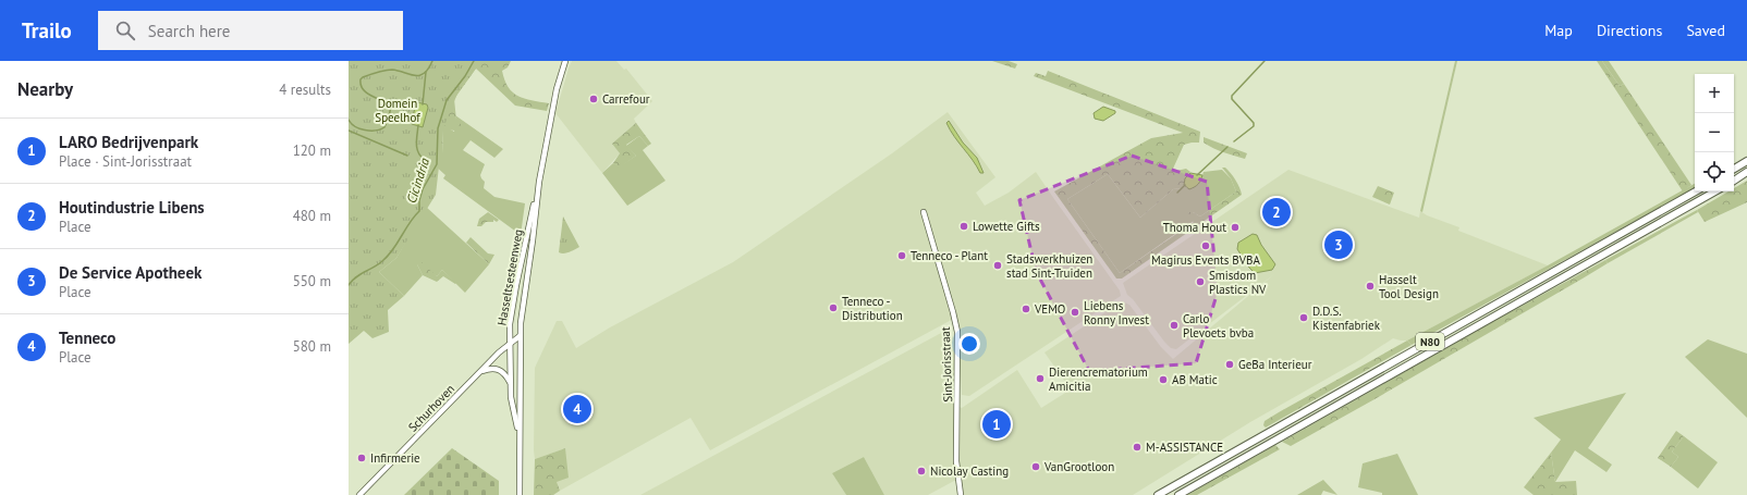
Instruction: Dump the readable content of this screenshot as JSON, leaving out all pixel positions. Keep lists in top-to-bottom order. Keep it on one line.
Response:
{"streets":{"highway":["N80"],"main road":["Hasseltsesteenweg","Sint-Jorisstraat","Schurhoven"]},"crossings":[["Hasseltsesteenweg","Schurhoven"]],"water":["Cicindria"],"parks":["Domein Speelhof"],"places":["Carrefour","Lowette Gifts","Thoma Hout","Magirus Events BVBA","Tenneco - Plant","Stadswerkhuizen stad Sint-Truiden","Smisdom Plastics NV","Hasselt Tool Design","Tenneco - Distribution","VEMO","Liebens Ronny Invest","D.D.S. Kistenfabriek","Carlo Plevoets bvba","GeBa Interieur","Dierencrematorium Amicitia","AB Matic","M-ASSISTANCE","Infirmerie","VanGrootloon","Nicolay Casting"],"page":{"header":"Trailo","search":"Search here","nav":["Map","Directions","Saved"],"heading":["Nearby","4 results"],"map_buttons":["+","−"],"list":[{"mark":"1","name":"LARO Bedrijvenpark","note":"Place · Sint-Jorisstraat","value":"120 m"},{"mark":"2","name":"Houtindustrie Libens","note":"Place","value":"480 m"},{"mark":"3","name":"De Service Apotheek","note":"Place","value":"550 m"},{"mark":"4","name":"Tenneco","note":"Place","value":"580 m"}],"pins":["2","3","4","1"]}}
